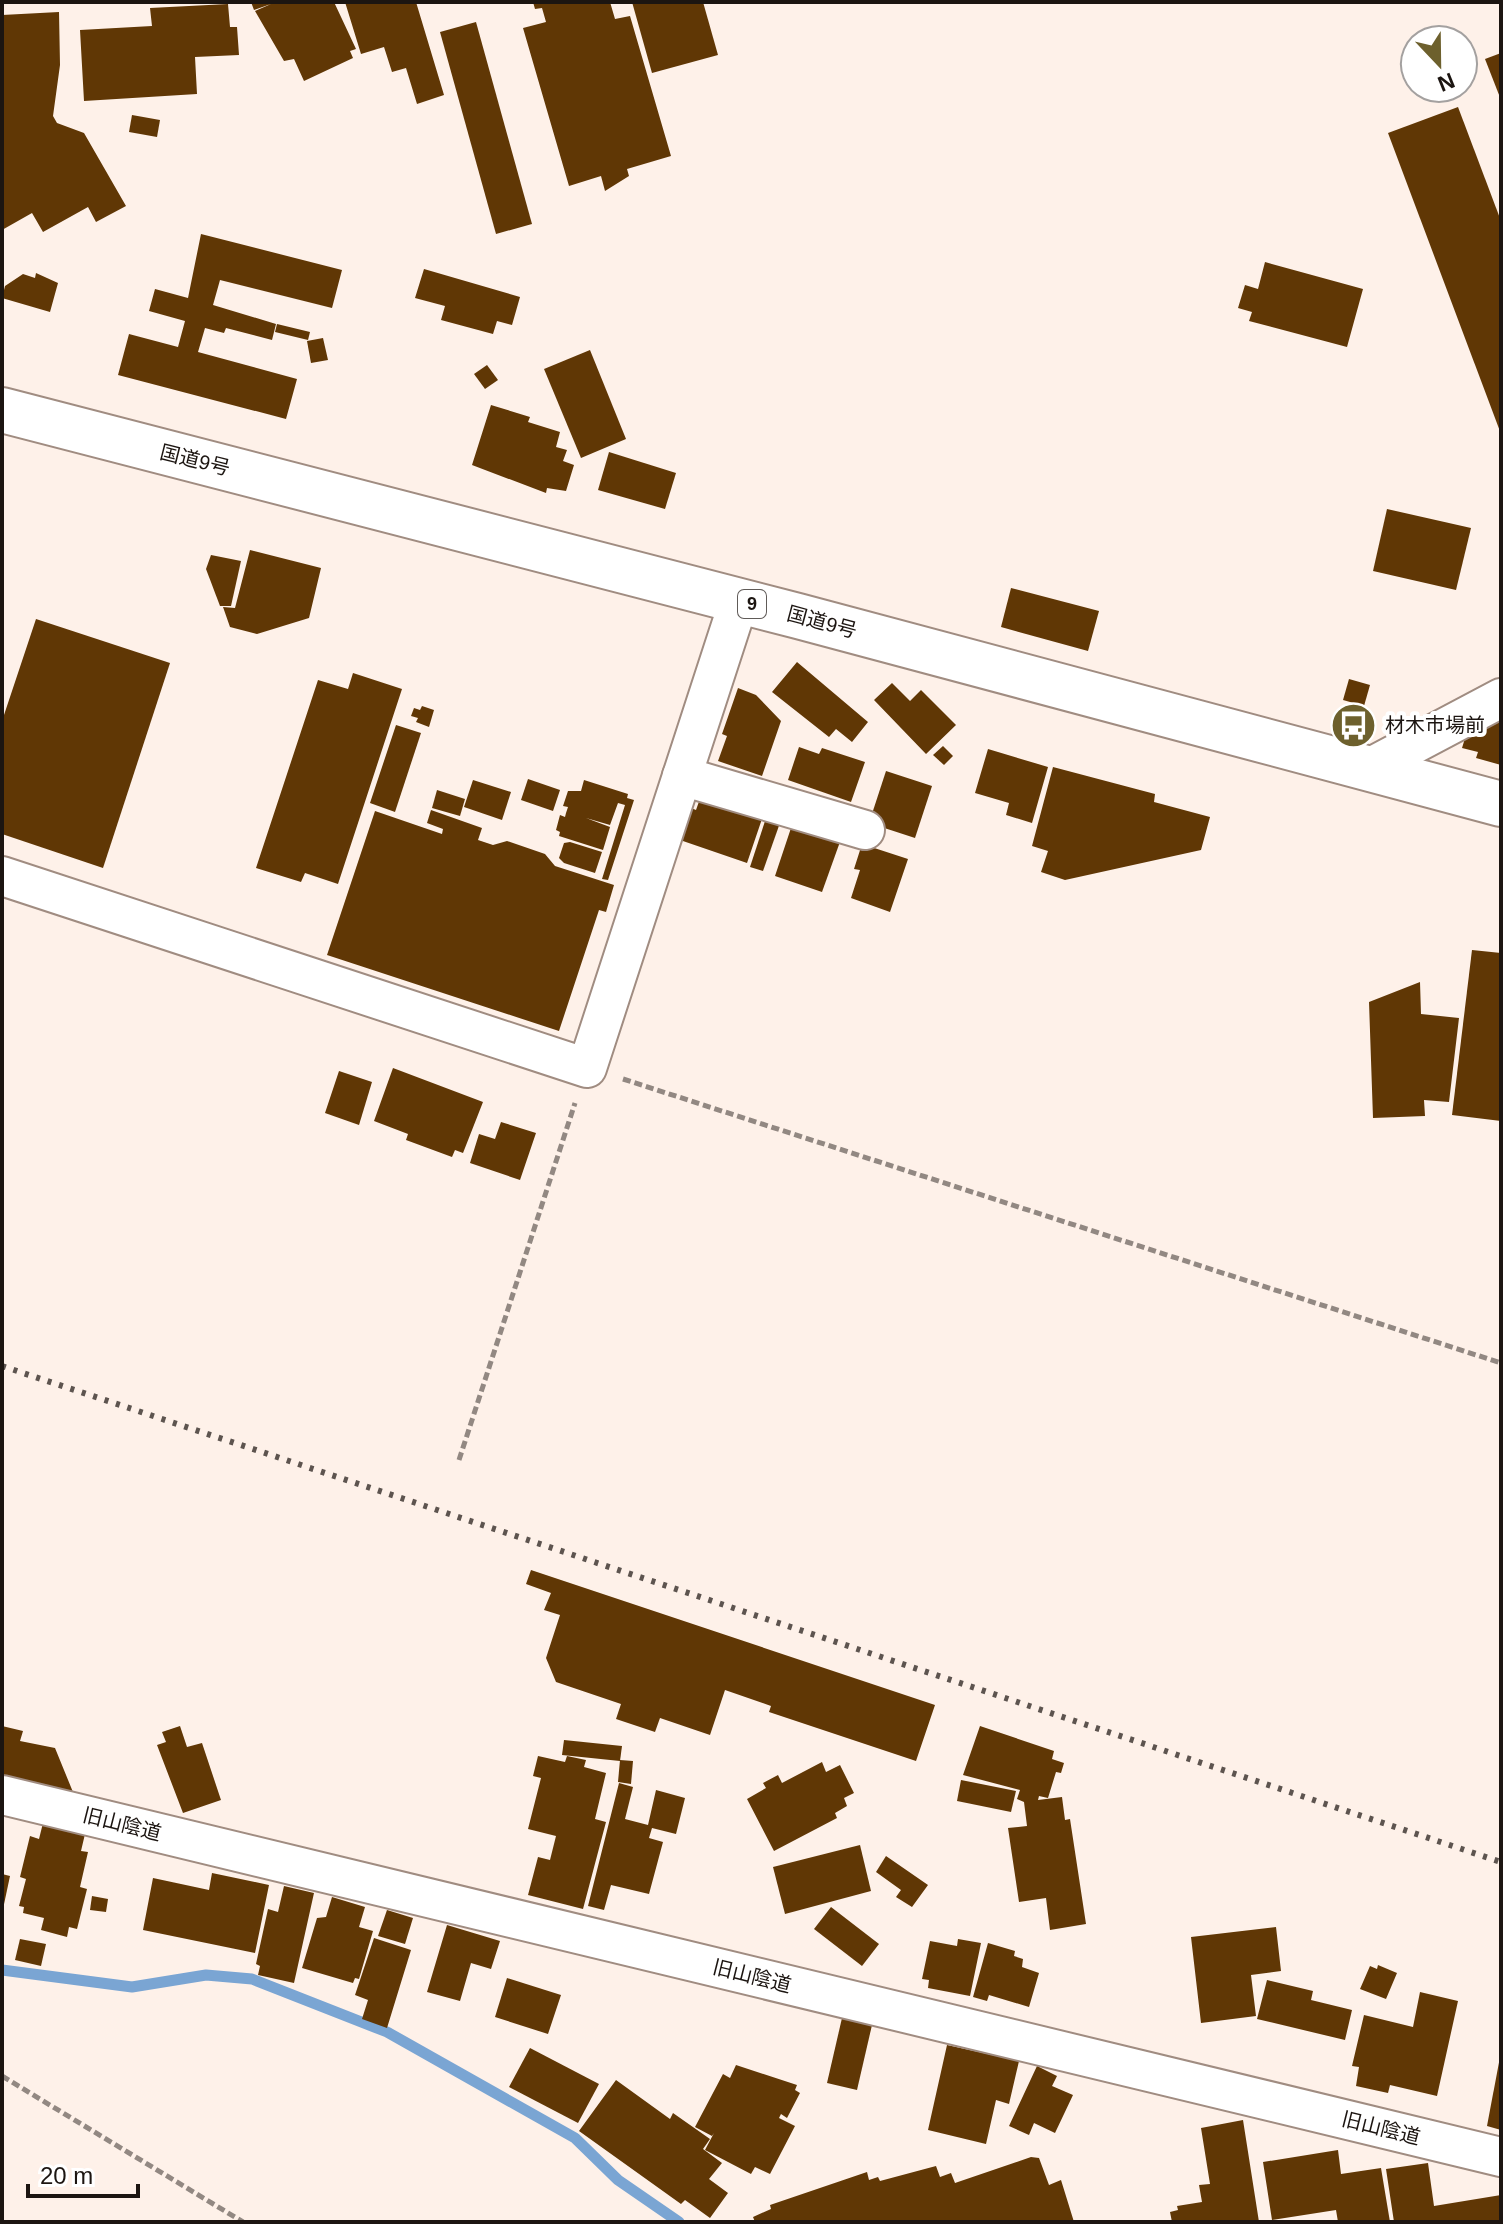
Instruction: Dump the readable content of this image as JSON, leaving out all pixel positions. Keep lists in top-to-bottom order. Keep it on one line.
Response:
{"streets":{"highway":["国道9号","9"],"street":["旧山陰道"]},"places":{"bus stop":["材木市場前"]},"scale_bar":"20 m","north":"bottom"}
